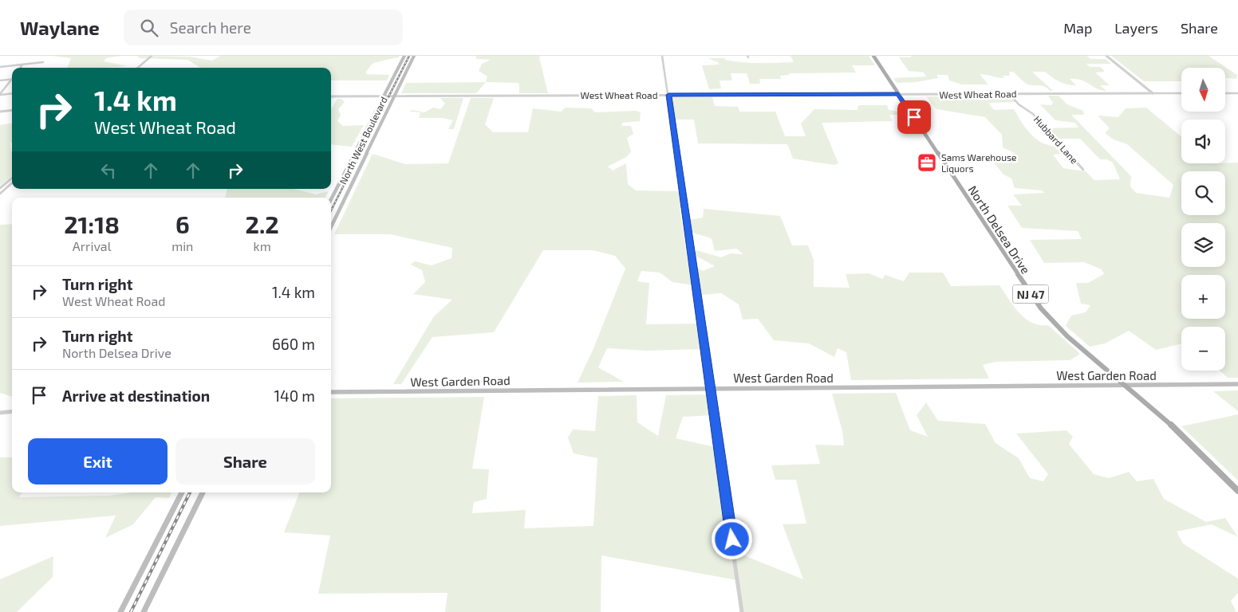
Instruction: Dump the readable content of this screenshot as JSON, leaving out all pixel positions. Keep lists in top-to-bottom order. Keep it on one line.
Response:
{"streets":{"main road":["North West Boulevard","North Delsea Drive","NJ 47","West Garden Road"],"street":["West Wheat Road","Hubbard Lane"]},"crossings":[["West Wheat Road","Hubbard Lane"],["West Wheat Road","North West Boulevard"],["West Wheat Road","North Delsea Drive"],["North Delsea Drive","West Garden Road"]],"places":{"office":["Sams Warehouse Liquors"]},"north":"bottom","page":{"header":"Waylane","search":"Search here","nav":["Map","Layers","Share"],"map_buttons":["+","−"],"turn":["1.4 km","West Wheat Road"],"eta":["21:18","Arrival","6","min","2.2","km"],"list":[{"name":"Turn right","note":"West Wheat Road","value":"1.4 km"},{"name":"Turn right","note":"North Delsea Drive","value":"660 m"},{"name":"Arrive at destination","value":"140 m"}],"buttons":["Exit","Share"]}}
